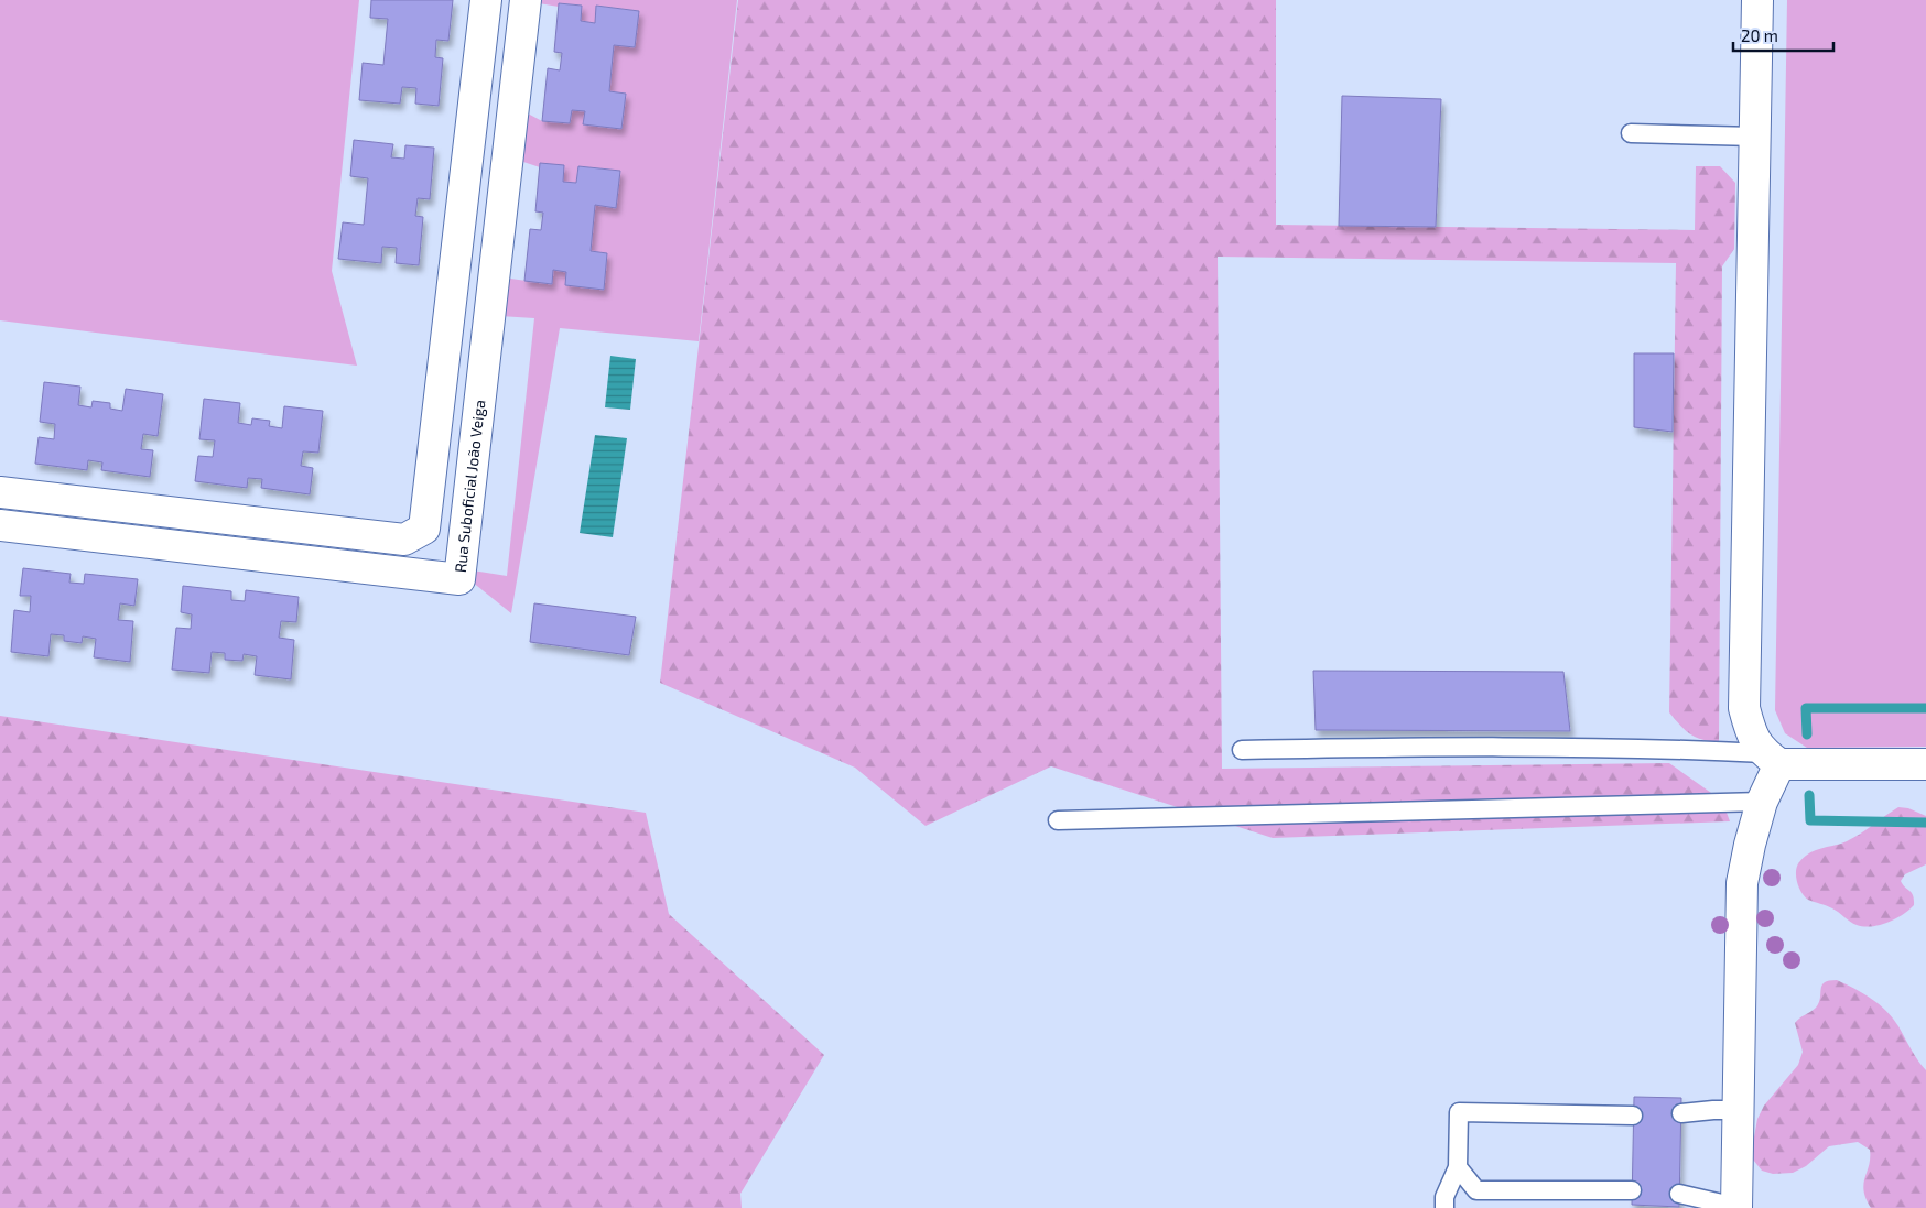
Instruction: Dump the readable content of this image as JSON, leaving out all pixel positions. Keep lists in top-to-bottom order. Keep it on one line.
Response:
{"streets":{"street":["Rua Suboficial João Veiga"]},"scale_bar":"20 m"}
